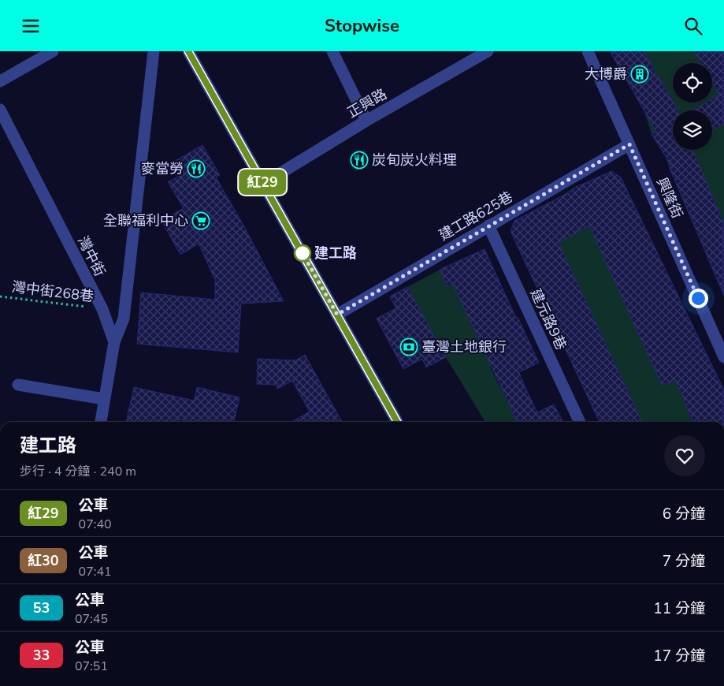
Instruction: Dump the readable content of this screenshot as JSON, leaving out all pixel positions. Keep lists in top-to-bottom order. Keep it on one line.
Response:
{"streets":{"street":["正興路","興隆街","建工路625巷","灣中街","建元路9巷"],"path":["灣中街268巷"]},"crossings":[["興隆街","建工路625巷"],["建工路625巷","建元路9巷"],["灣中街","灣中街268巷"]],"places":{"building":["大博爵"],"restaurant":["炭旬炭火料理","麥當勞"],"supermarket":["全聯福利中心"],"other":["建工路"],"bank":["臺灣土地銀行"]},"lines":["bus line 紅29"],"page":{"header":"Stopwise","on_map":"紅29","heading":["建工路","步行 · 4 分鐘 · 240 m"],"list":[{"mark":"紅29","name":"公車","note":"07:40","value":"6 分鐘"},{"mark":"紅30","name":"公車","note":"07:41","value":"7 分鐘"},{"mark":"53","name":"公車","note":"07:45","value":"11 分鐘"},{"mark":"33","name":"公車","note":"07:51","value":"17 分鐘"}]}}
